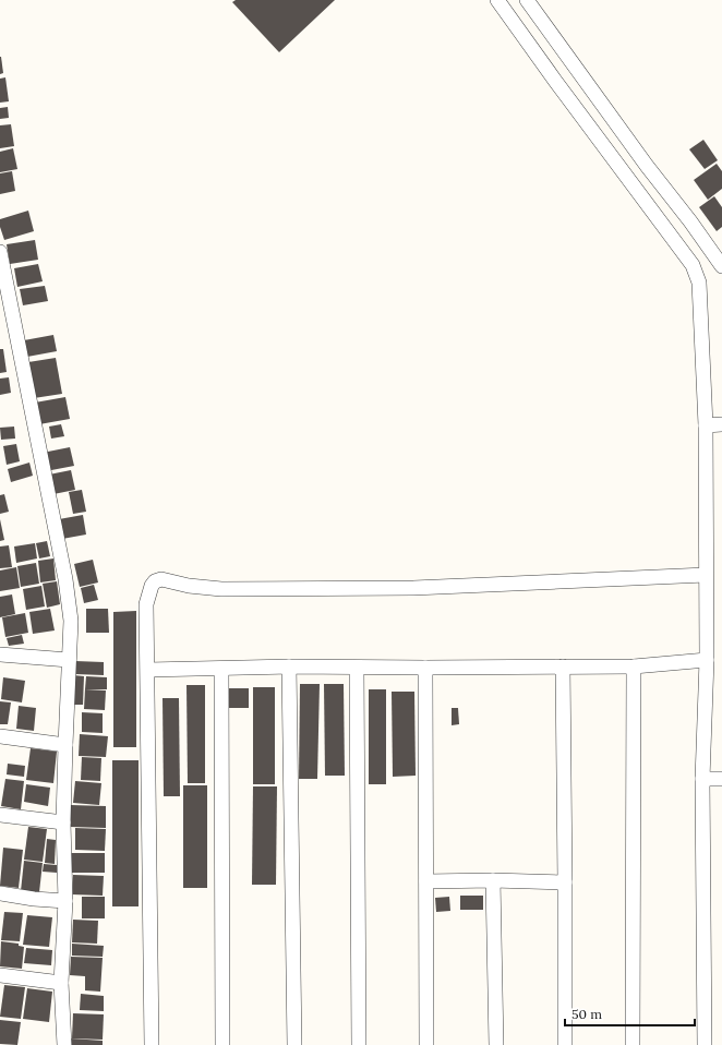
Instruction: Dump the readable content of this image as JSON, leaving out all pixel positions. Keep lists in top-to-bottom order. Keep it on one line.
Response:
{"scale_bar":"50 m"}
